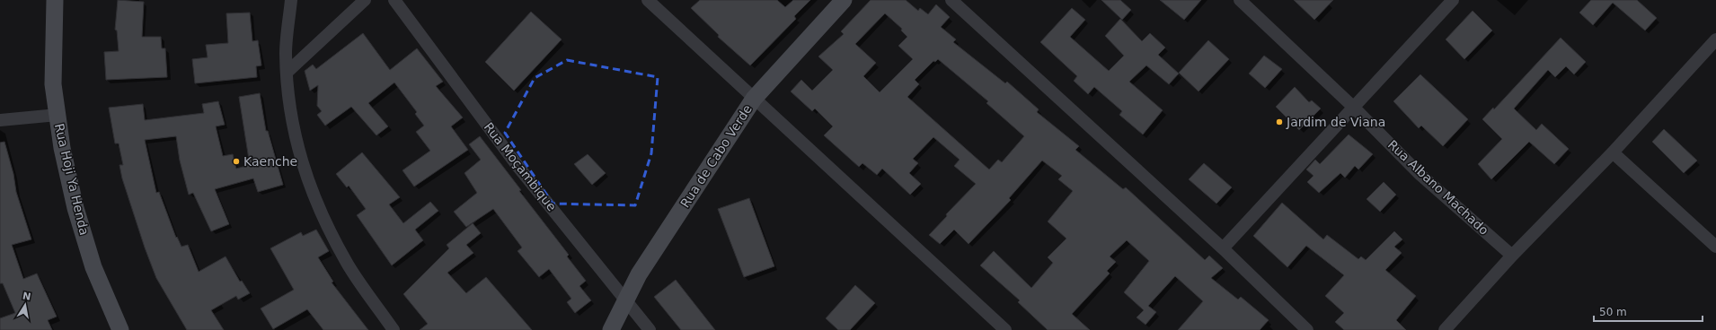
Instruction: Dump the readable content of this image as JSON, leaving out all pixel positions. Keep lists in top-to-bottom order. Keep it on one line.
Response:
{"streets":{"main road":["Rua de Cabo Verde","Rua Hoji Ya Henda"],"street":["Rua Moçambique","Rua Albano Machado"]},"crossings":[["Rua de Cabo Verde","Rua Moçambique"]],"places":["Jardim de Viana","Kaenche"],"scale_bar":"50 m","north":"top"}
